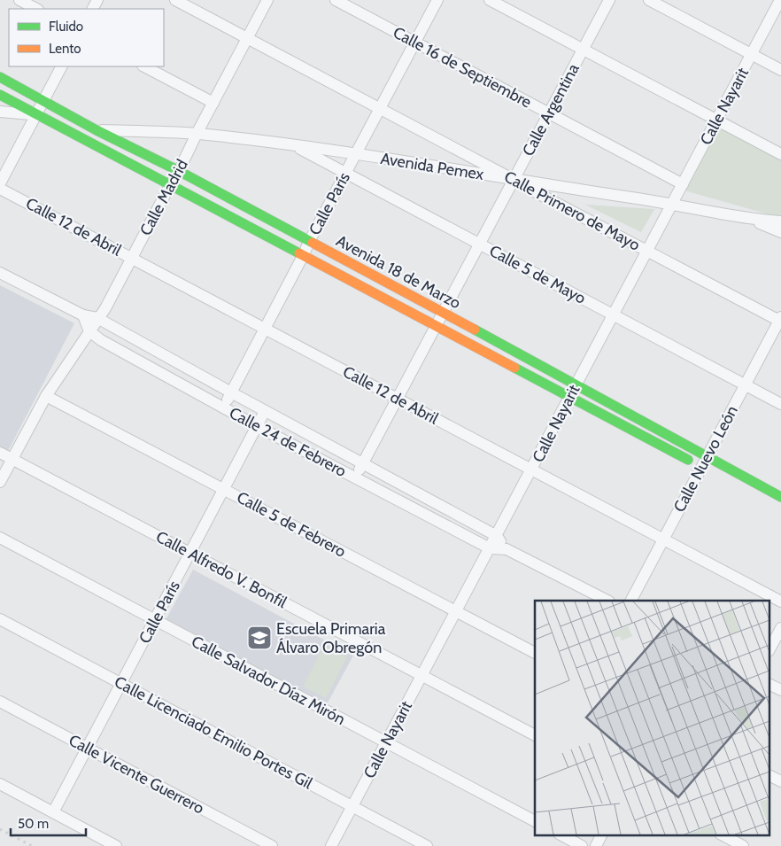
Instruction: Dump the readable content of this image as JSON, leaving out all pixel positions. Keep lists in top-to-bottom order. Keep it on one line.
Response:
{"streets":{"street":["Calle 16 de Septiembre","Calle Nayarit","Calle Argentina","Avenida Pemex","Calle Madrid","Calle París","Calle Primero de Mayo","Calle 12 de Abril","Avenida 18 de Marzo","Calle 5 de Mayo","Calle 24 de Febrero","Calle Nuevo León","Calle 5 de Febrero","Calle Alfredo V. Bonfil","Calle Salvador Díaz Mirón","Calle Licenciado Emilio Portes Gil","Calle Vicente Guerrero"]},"crossings":[["Calle 16 de Septiembre","Calle Nayarit"],["Calle 16 de Septiembre","Calle Argentina"],["Calle 16 de Septiembre","Calle París"],["Calle Nayarit","Avenida Pemex"],["Calle Nayarit","Calle Primero de Mayo"],["Calle Nayarit","Calle 12 de Abril"],["Calle Nayarit","Avenida 18 de Marzo"],["Calle Nayarit","Calle 5 de Mayo"],["Calle Nayarit","Calle 24 de Febrero"],["Calle Nayarit","Calle 5 de Febrero"],["Calle Nayarit","Calle Alfredo V. Bonfil"],["Calle Nayarit","Calle Salvador Díaz Mirón"],["Calle Nayarit","Calle Licenciado Emilio Portes Gil"],["Calle Argentina","Avenida Pemex"],["Calle Argentina","Calle Primero de Mayo"],["Calle Argentina","Calle 12 de Abril"],["Calle Argentina","Avenida 18 de Marzo"],["Calle Argentina","Calle 5 de Mayo"],["Calle Argentina","Calle 24 de Febrero"],["Avenida Pemex","Calle Madrid"],["Avenida Pemex","Calle París"],["Avenida Pemex","Calle Primero de Mayo"],["Avenida Pemex","Avenida 18 de Marzo"],["Avenida Pemex","Calle 5 de Mayo"],["Calle Madrid","Calle Primero de Mayo"],["Calle Madrid","Calle 12 de Abril"],["Calle Madrid","Avenida 18 de Marzo"],["Calle Madrid","Calle 24 de Febrero"],["Calle Madrid","Calle 5 de Febrero"],["Calle Madrid","Calle Alfredo V. Bonfil"],["Calle París","Calle Primero de Mayo"],["Calle París","Calle 12 de Abril"],["Calle París","Avenida 18 de Marzo"],["Calle París","Calle 5 de Mayo"],["Calle París","Calle 24 de Febrero"],["Calle París","Calle 5 de Febrero"],["Calle París","Calle Alfredo V. Bonfil"],["Calle París","Calle Salvador Díaz Mirón"],["Calle París","Calle Licenciado Emilio Portes Gil"],["Calle París","Calle Vicente Guerrero"],["Calle Primero de Mayo","Calle Nuevo León"],["Calle 12 de Abril","Calle Nuevo León"],["Avenida 18 de Marzo","Calle Nuevo León"],["Calle 5 de Mayo","Calle Nuevo León"]],"places":{"school or university":["Escuela Primaria Álvaro Obregón"]},"legend":["Fluido","Lento"],"scale_bar":"50 m"}
